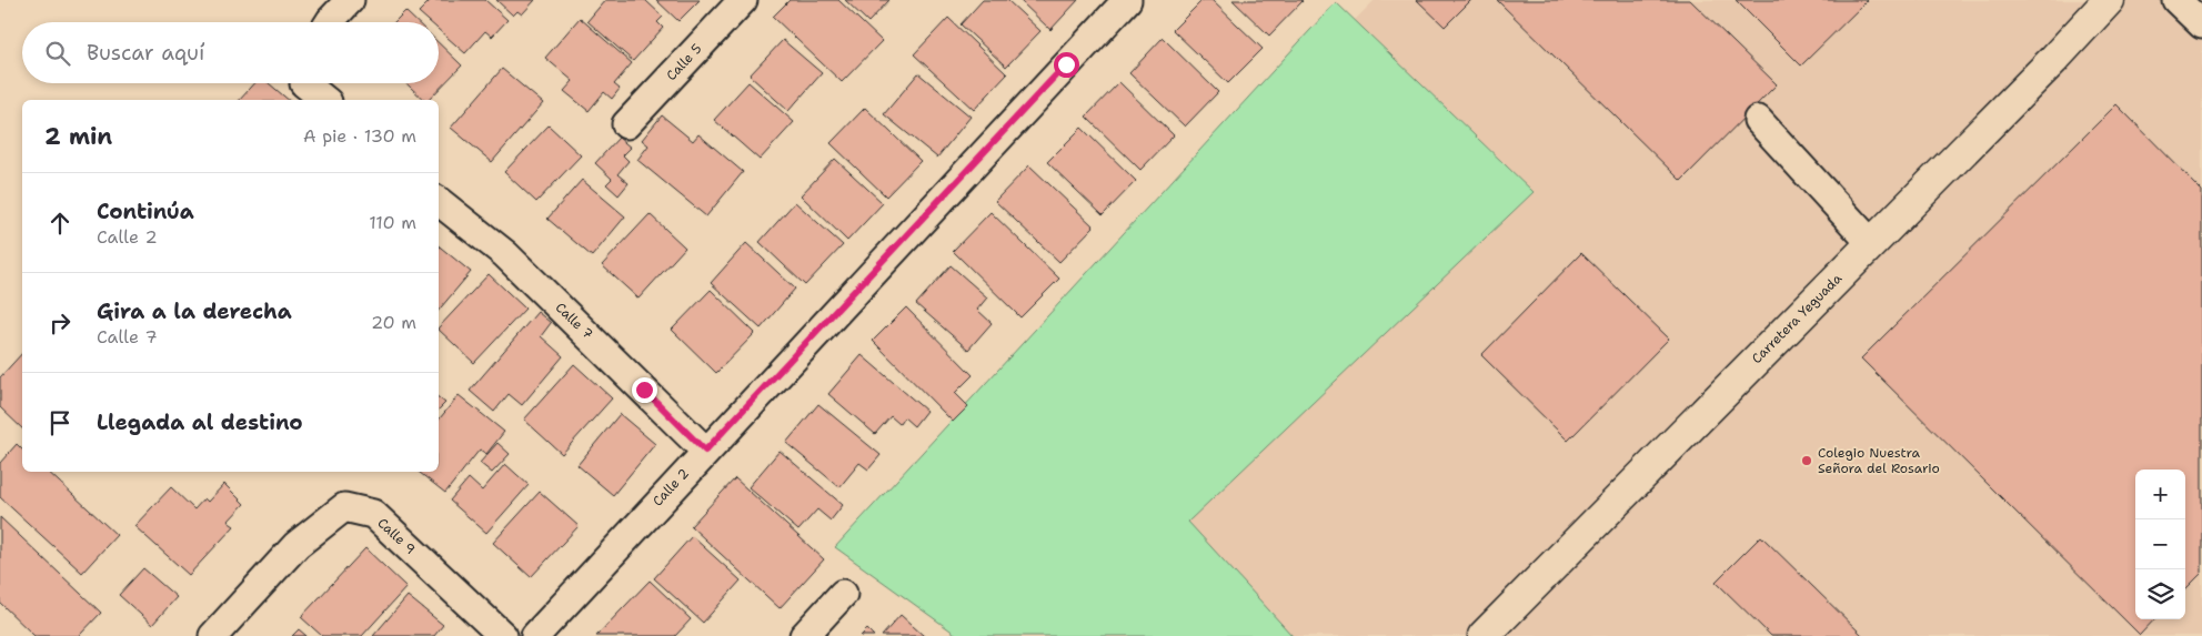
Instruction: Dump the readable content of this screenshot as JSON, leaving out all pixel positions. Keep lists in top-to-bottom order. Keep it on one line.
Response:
{"streets":{"street":["Calle 5","Carretera Yeguada","Calle 7","Calle 2","Calle 9"]},"crossings":[["Calle 7","Calle 2"]],"places":["Colegio Nuestra Señora del Rosario"],"page":{"search":"Buscar aquí","heading":["2 min","A pie · 130 m"],"list":[["Continúa","Calle 2","110 m"],["Gira a la derecha","Calle 7","20 m"],"Llegada al destino"],"map_buttons":["+","−"]}}
